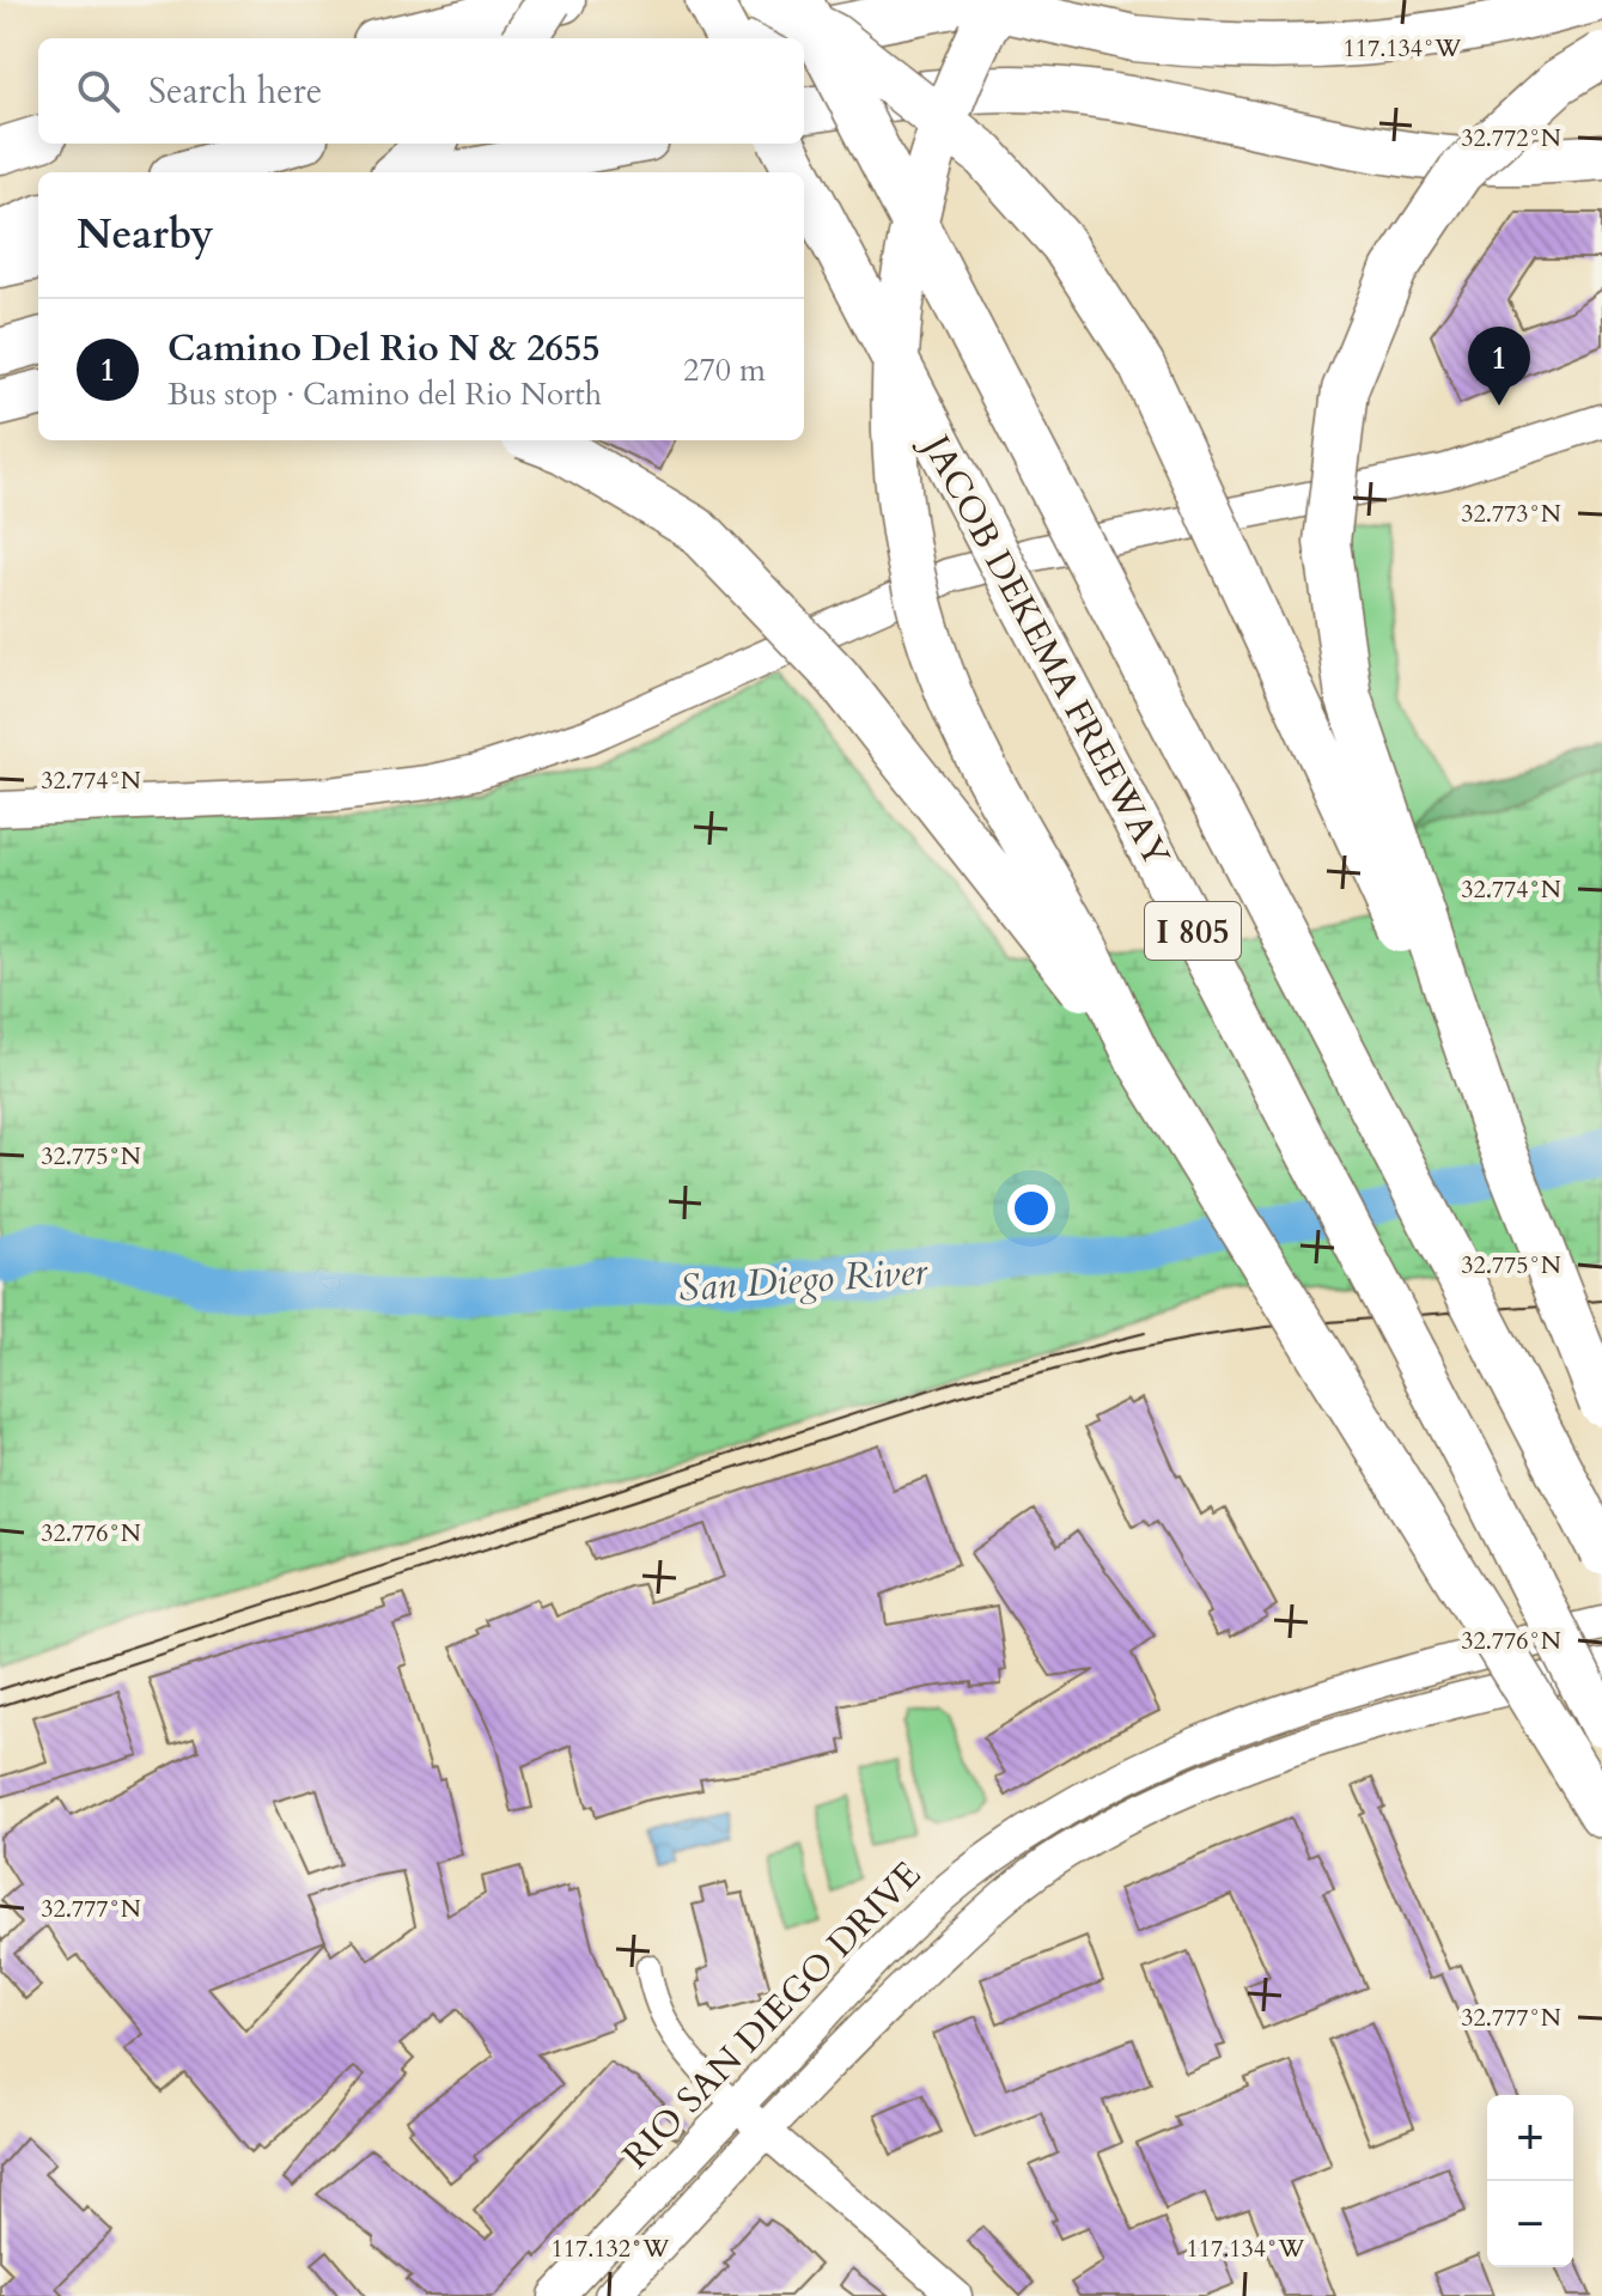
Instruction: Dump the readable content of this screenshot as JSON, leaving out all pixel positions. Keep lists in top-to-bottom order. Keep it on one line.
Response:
{"streets":{"highway":["JACOB DEKEMA FREEWAY","I 805"],"main road":["RIO SAN DIEGO DRIVE"]},"water":["San Diego River"],"page":{"search":"Search here","heading":"Nearby","list":[{"mark":"1","name":"Camino Del Rio N & 2655","note":"Bus stop · Camino del Rio North","value":"270 m"}],"pins":"1","map_buttons":["+","−"]},"coordinates":["117.134°W","32.772°N","32.773°N","32.774°N","32.775°N","32.776°N","32.777°N","117.132°W"]}
